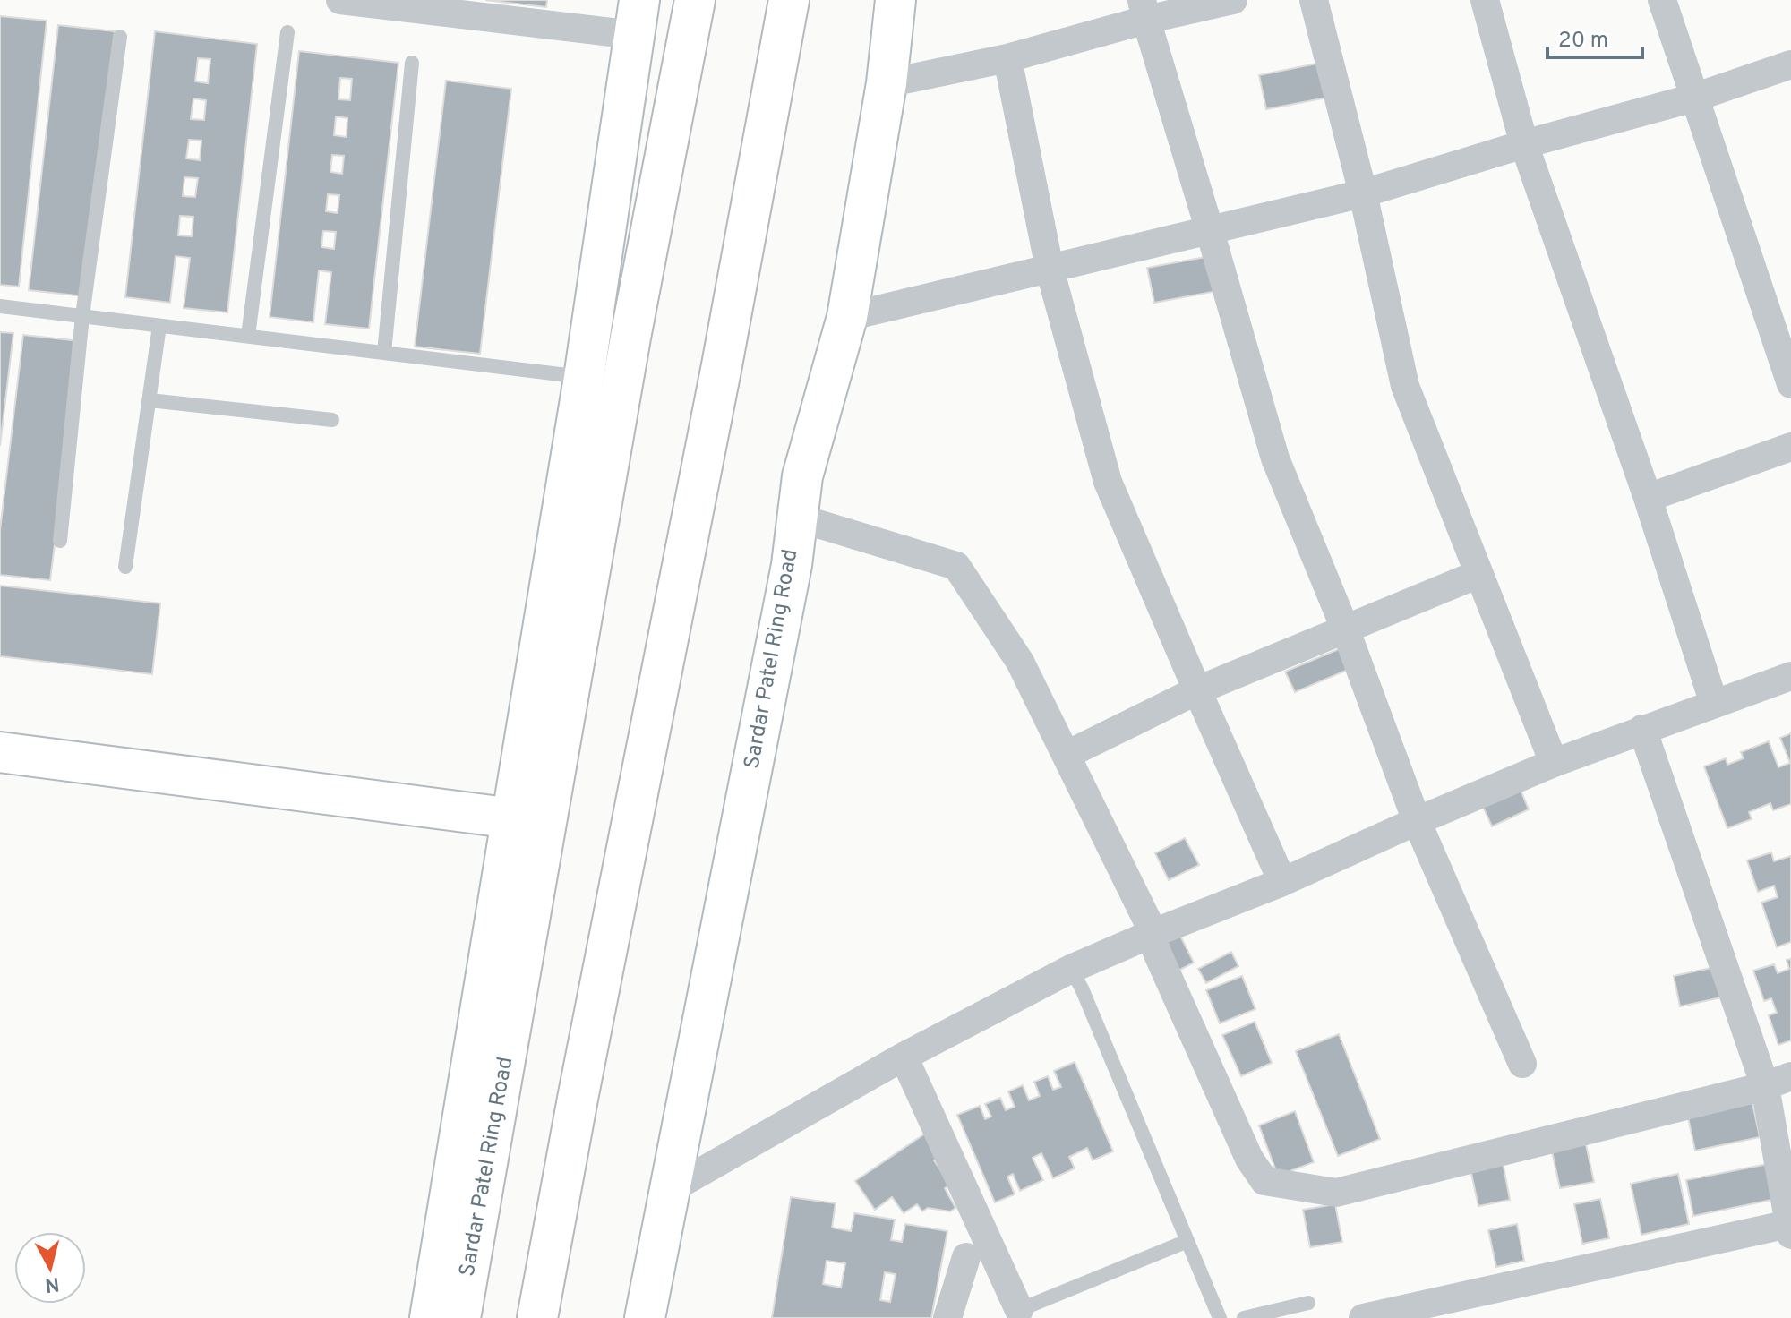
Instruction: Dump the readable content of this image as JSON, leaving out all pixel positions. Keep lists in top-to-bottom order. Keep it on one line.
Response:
{"streets":{"main road":["Sardar Patel Ring Road"]},"scale_bar":"20 m","north":"bottom"}
